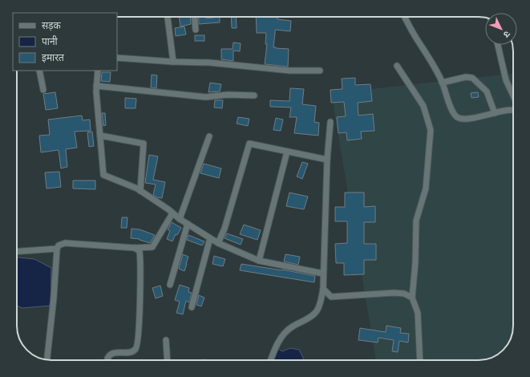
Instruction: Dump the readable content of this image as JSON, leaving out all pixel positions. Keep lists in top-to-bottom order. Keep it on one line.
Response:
{"legend":["सड़क","पानी","इमारत"],"north":"bottom right"}
